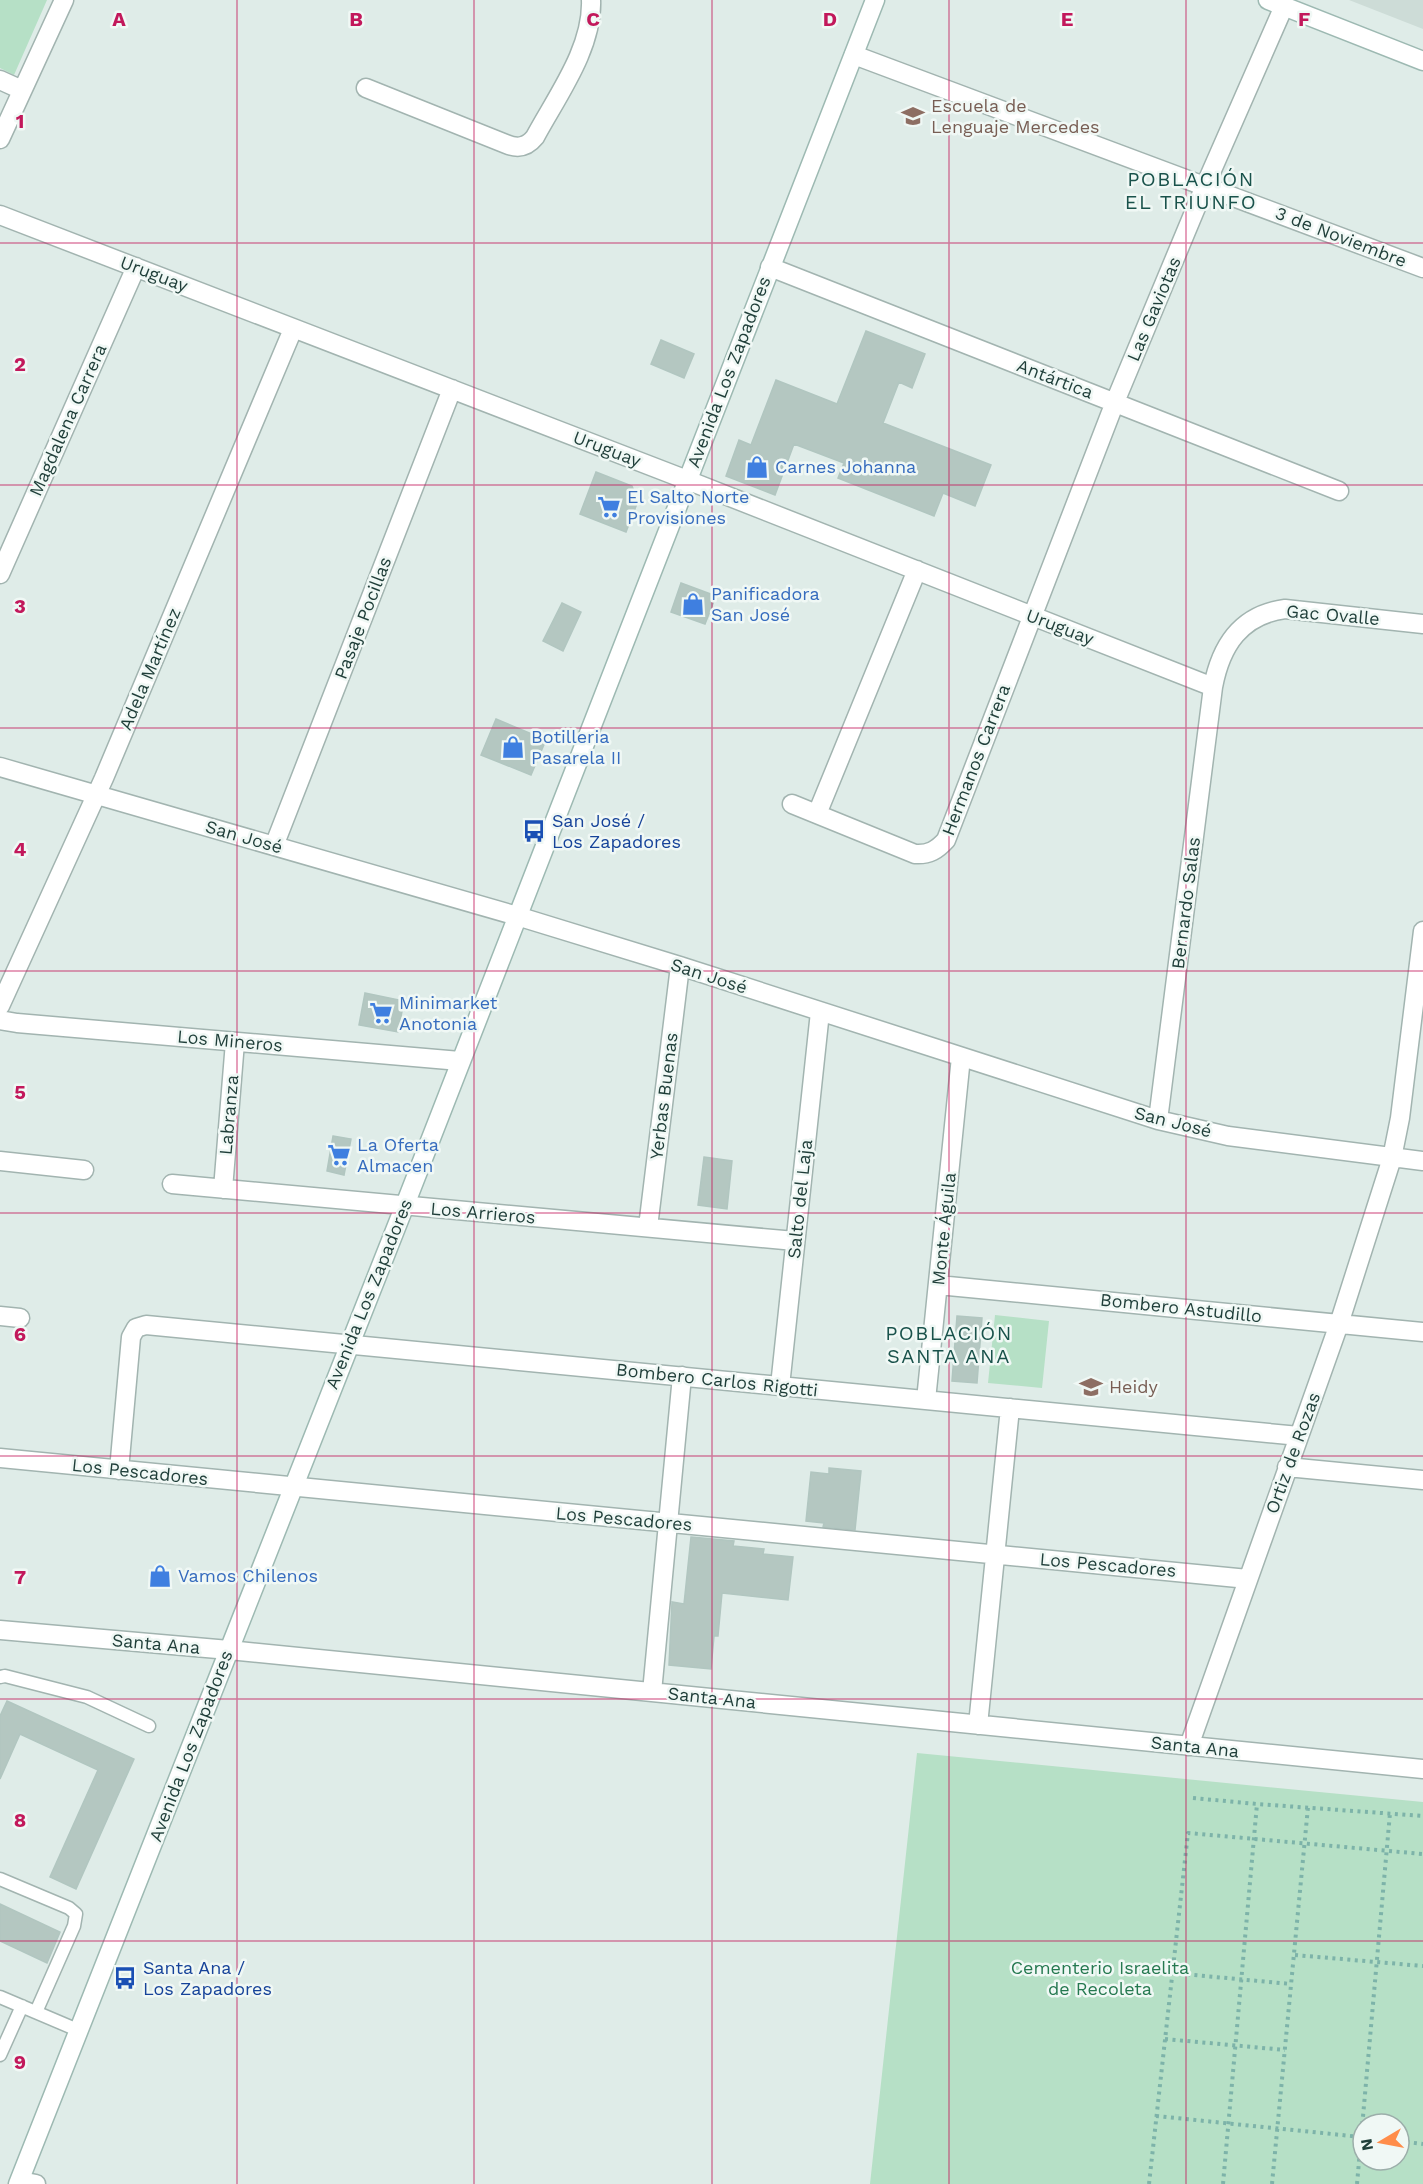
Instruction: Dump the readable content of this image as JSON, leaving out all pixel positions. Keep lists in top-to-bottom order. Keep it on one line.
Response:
{"streets":{"street":["3 de Noviembre","Uruguay","Las Gaviotas","Avenida Los Zapadores","Antártica","Magdalena Carrera","Gac Ovalle","Pasaje Pocillas","Adela Martínez","Hermanos Carrera","San José","Bernardo Salas","Los Mineros","Yerbas Buenas","Labranza","Salto del Laja","Los Arrieros","Monte Águila","Bombero Astudillo","Bombero Carlos Rigotti","Ortiz de Rozas","Los Pescadores","Santa Ana"]},"crossings":[["3 de Noviembre","Las Gaviotas"],["3 de Noviembre","Avenida Los Zapadores"],["Uruguay","Las Gaviotas"],["Uruguay","Avenida Los Zapadores"],["Uruguay","Magdalena Carrera"],["Uruguay","Gac Ovalle"],["Uruguay","Pasaje Pocillas"],["Uruguay","Adela Martínez"],["Uruguay","Hermanos Carrera"],["Uruguay","Bernardo Salas"],["Las Gaviotas","Antártica"],["Las Gaviotas","Hermanos Carrera"],["Avenida Los Zapadores","Antártica"],["Avenida Los Zapadores","San José"],["Avenida Los Zapadores","Los Mineros"],["Avenida Los Zapadores","Los Arrieros"],["Avenida Los Zapadores","Bombero Carlos Rigotti"],["Avenida Los Zapadores","Los Pescadores"],["Avenida Los Zapadores","Santa Ana"],["Gac Ovalle","Bernardo Salas"],["Pasaje Pocillas","San José"],["Adela Martínez","San José"],["San José","Bernardo Salas"],["San José","Yerbas Buenas"],["San José","Salto del Laja"],["San José","Monte Águila"],["San José","Ortiz de Rozas"],["Los Mineros","Labranza"],["Yerbas Buenas","Los Arrieros"],["Labranza","Los Arrieros"],["Salto del Laja","Los Arrieros"],["Salto del Laja","Bombero Carlos Rigotti"],["Monte Águila","Bombero Astudillo"],["Monte Águila","Bombero Carlos Rigotti"],["Bombero Astudillo","Ortiz de Rozas"],["Bombero Carlos Rigotti","Ortiz de Rozas"],["Bombero Carlos Rigotti","Los Pescadores"],["Ortiz de Rozas","Los Pescadores"],["Ortiz de Rozas","Santa Ana"]],"districts":["POBLACIÓN EL TRIUNFO","POBLACIÓN SANTA ANA"],"parks":["Cementerio Israelita de Recoleta"],"places":{"school or university":["Escuela de Lenguaje Mercedes","Heidy"],"shop":["Carnes Johanna","Panificadora San José","Botilleria Pasarela II","Vamos Chilenos"],"supermarket":["El Salto Norte Provisiones","Minimarket Anotonia","La Oferta Almacen"],"bus stop":["San José / Los Zapadores","Santa Ana / Los Zapadores"]},"north":"left","grid":{"columns":["A","B","C","D","E","F"],"rows":["1","2","3","4","5","6","7","8","9"]}}
